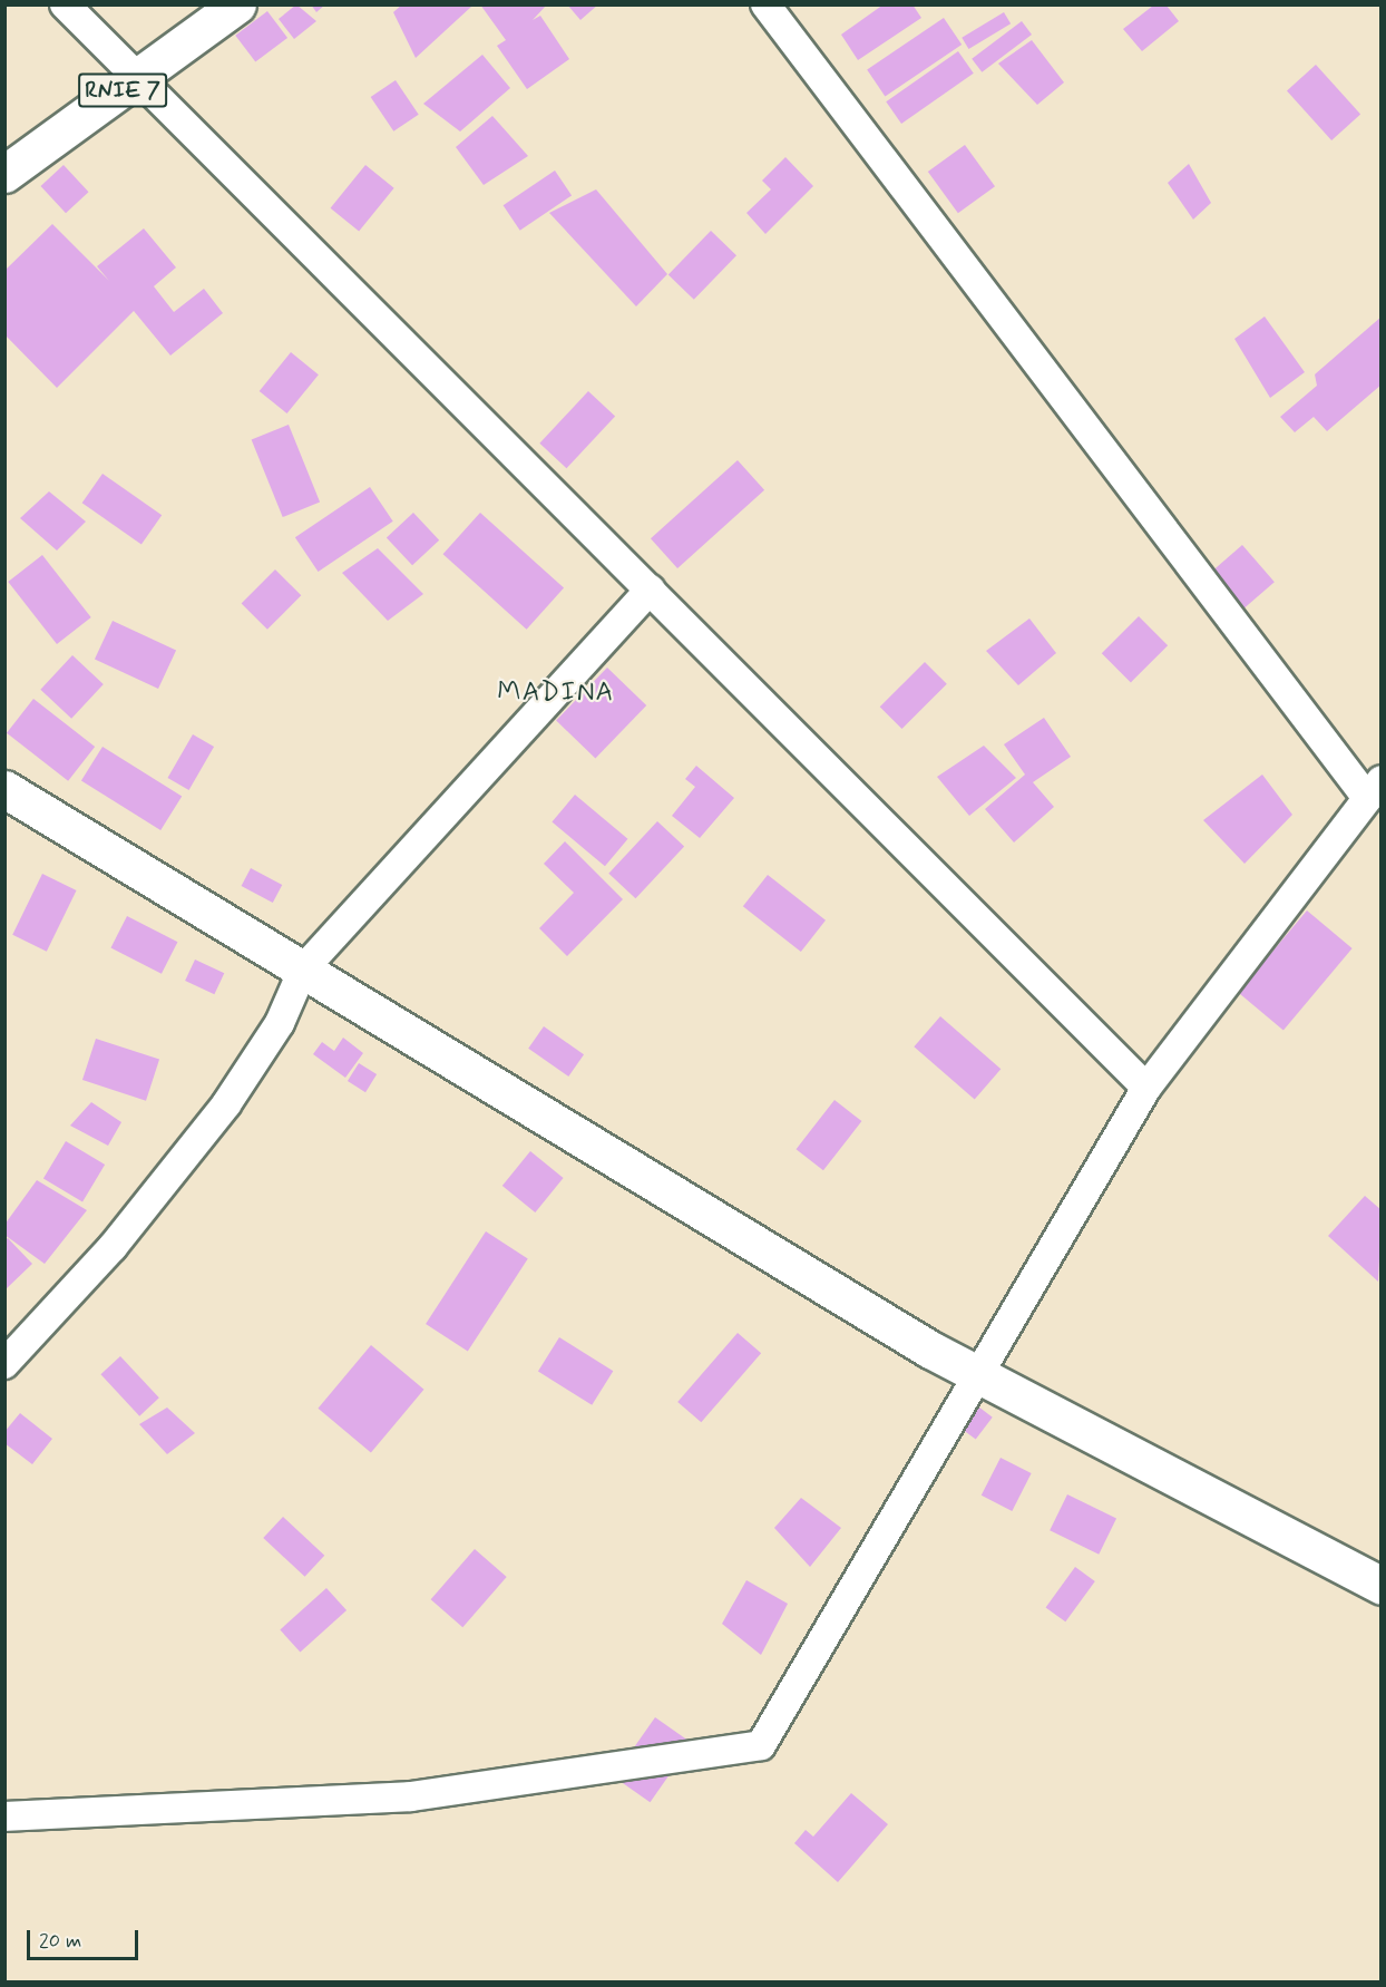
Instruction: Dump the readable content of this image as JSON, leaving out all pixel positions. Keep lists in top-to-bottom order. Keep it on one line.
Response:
{"streets":{"street":["RNIE 7"]},"districts":["MADINA"],"scale_bar":"20 m"}
